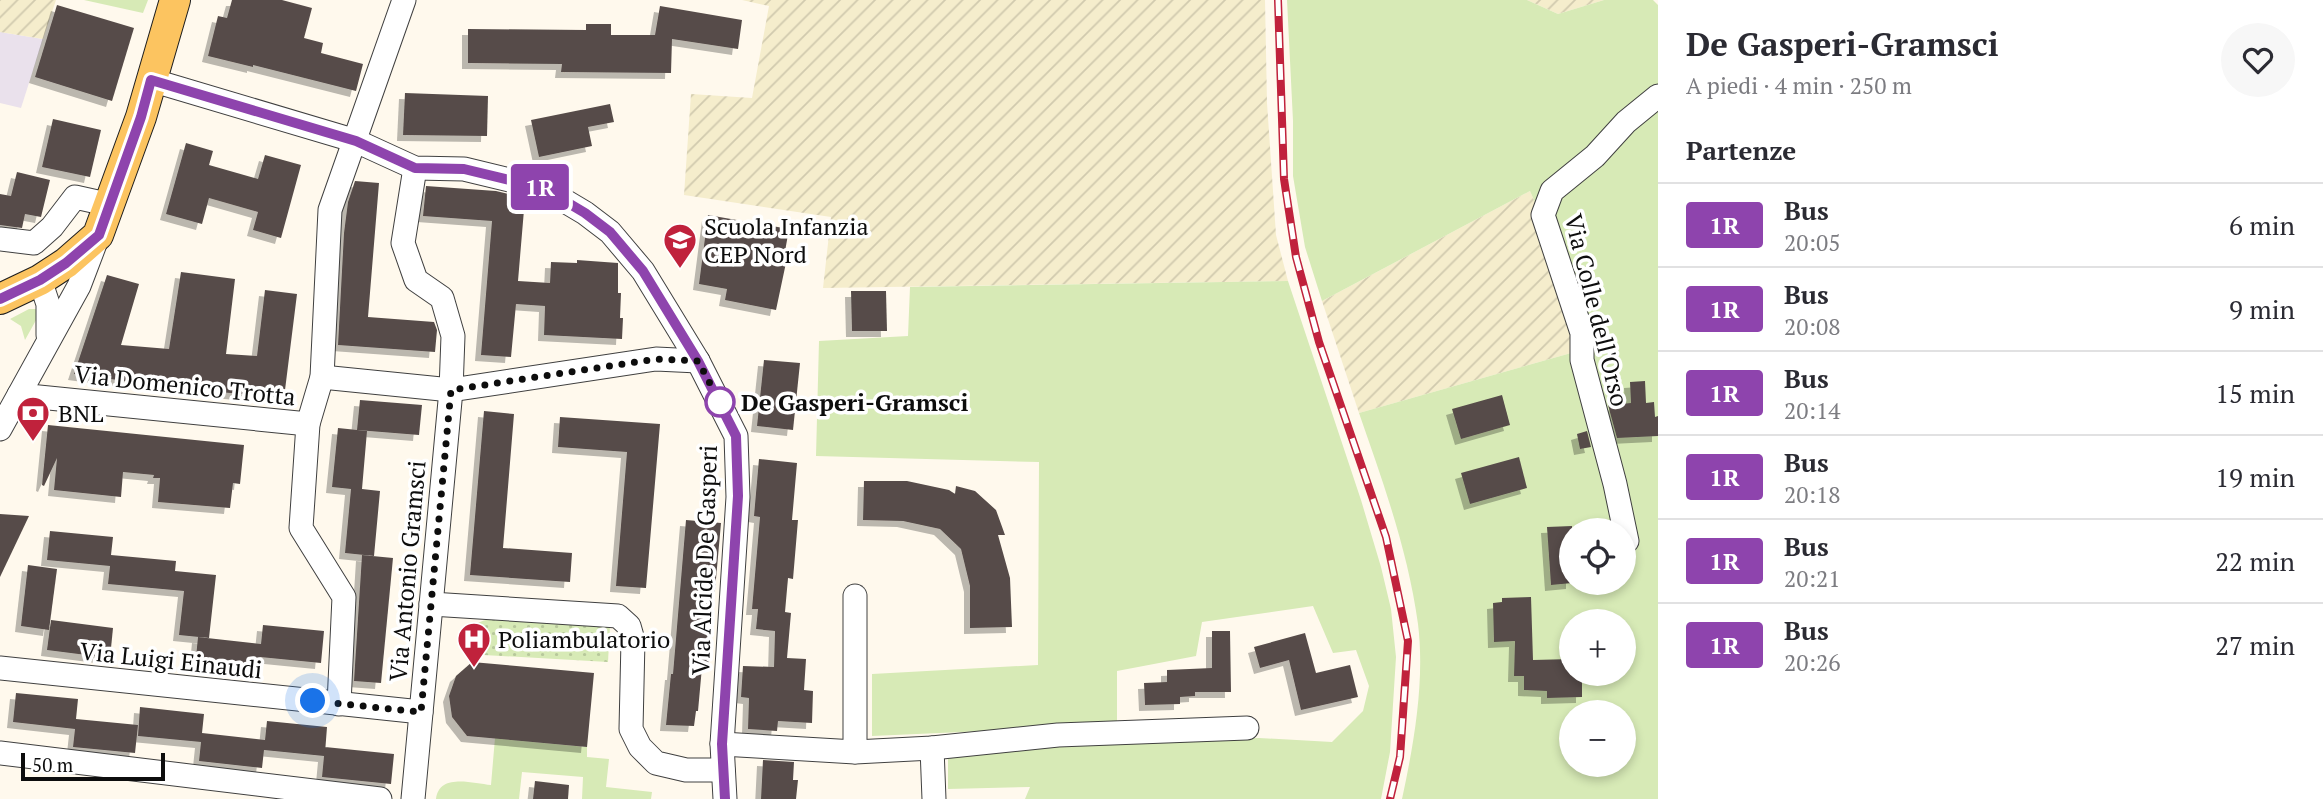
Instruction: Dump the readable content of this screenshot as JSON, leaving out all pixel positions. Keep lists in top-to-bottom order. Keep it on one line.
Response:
{"streets":{"street":["Via Colle dell'Orso","Via Domenico Trotta","Via Alcide De Gasperi","Via Antonio Gramsci","Via Luigi Einaudi"]},"crossings":[["Via Domenico Trotta","Via Alcide De Gasperi"],["Via Alcide De Gasperi","Via Antonio Gramsci"],["Via Antonio Gramsci","Via Luigi Einaudi"]],"places":{"school or university":["Scuola Infanzia CEP Nord"],"other":["De Gasperi-Gramsci"],"bank":["BNL"],"hospital":["Poliambulatorio"]},"lines":["bus line 1R"],"scale_bar":"50 m","page":{"on_map":"1R","heading":[["De Gasperi-Gramsci","A piedi · 4 min · 250 m"],"Partenze"],"list":[{"mark":"1R","name":"Bus","note":"20:05","value":"6 min"},{"mark":"1R","name":"Bus","note":"20:08","value":"9 min"},{"mark":"1R","name":"Bus","note":"20:14","value":"15 min"},{"mark":"1R","name":"Bus","note":"20:18","value":"19 min"},{"mark":"1R","name":"Bus","note":"20:21","value":"22 min"},{"mark":"1R","name":"Bus","note":"20:26","value":"27 min"}],"map_buttons":["+","−"],"scale":"50 m"}}
